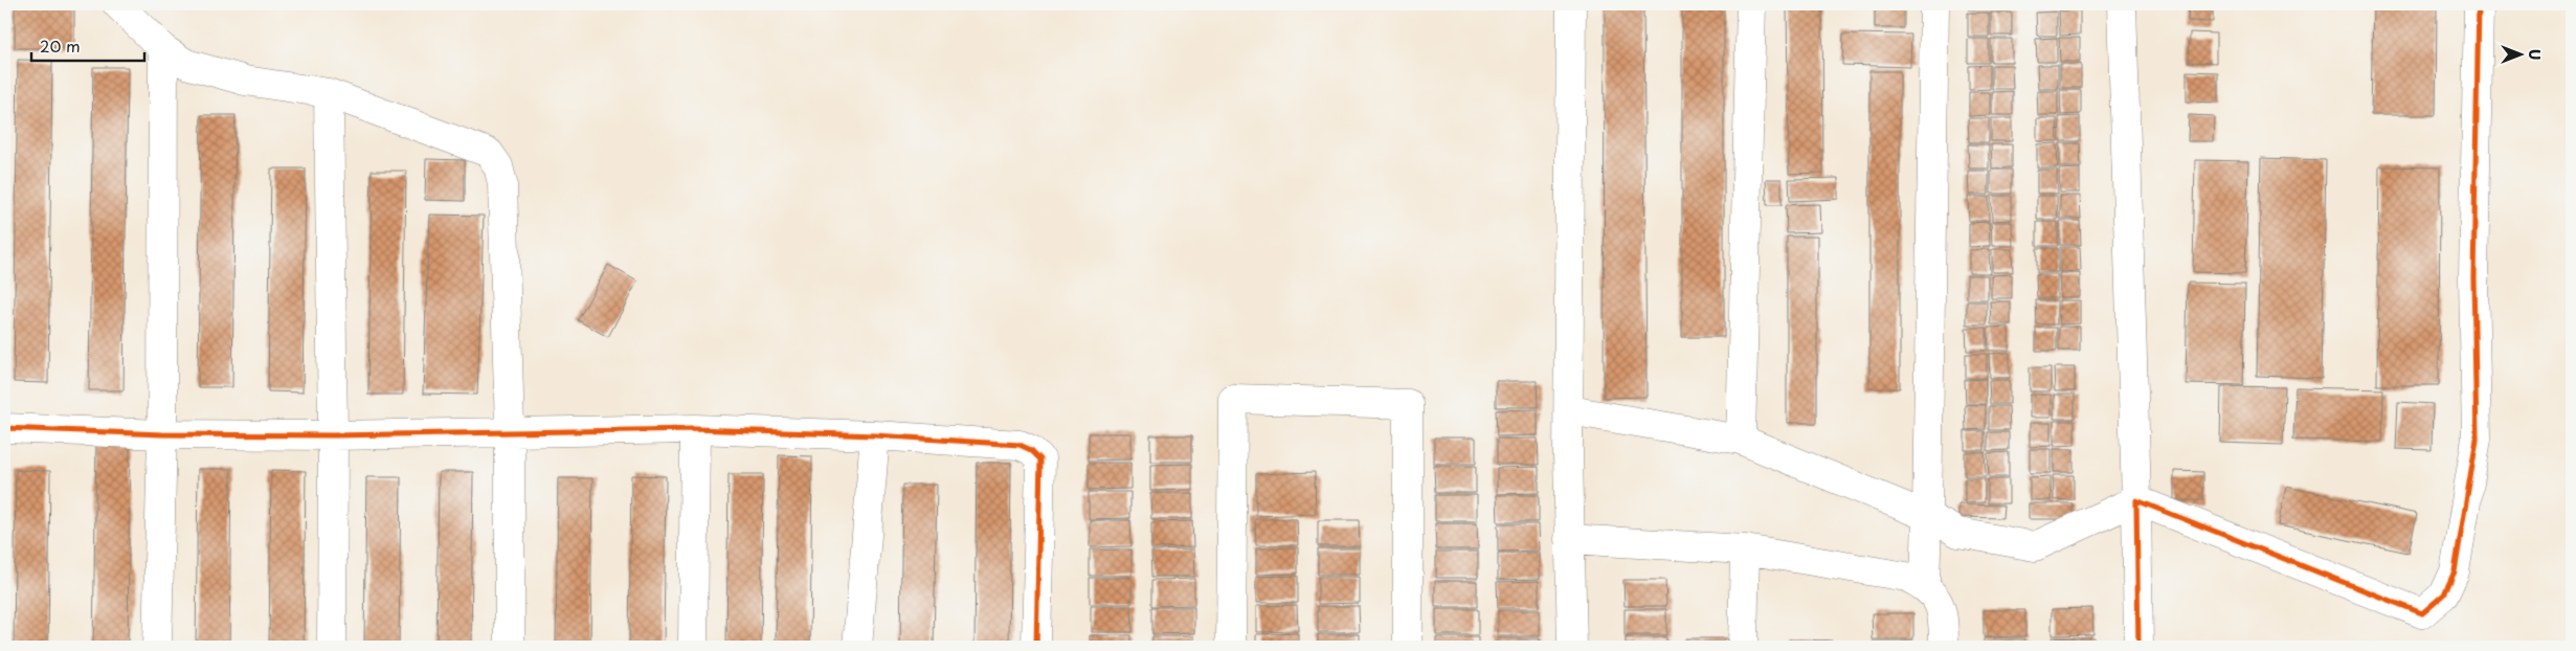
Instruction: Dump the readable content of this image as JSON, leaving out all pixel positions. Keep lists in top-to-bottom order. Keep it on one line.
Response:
{"scale_bar":"20 m","north":"right"}
